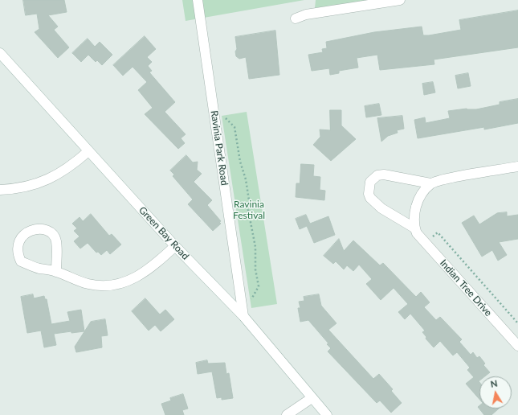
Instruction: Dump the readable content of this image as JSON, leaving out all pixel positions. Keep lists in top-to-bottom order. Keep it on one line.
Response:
{"streets":{"street":["Ravinia Park Road","Green Bay Road","Indian Tree Drive"]},"crossings":[["Ravinia Park Road","Green Bay Road"]],"parks":["Ravinia Festival"],"north":"top"}
